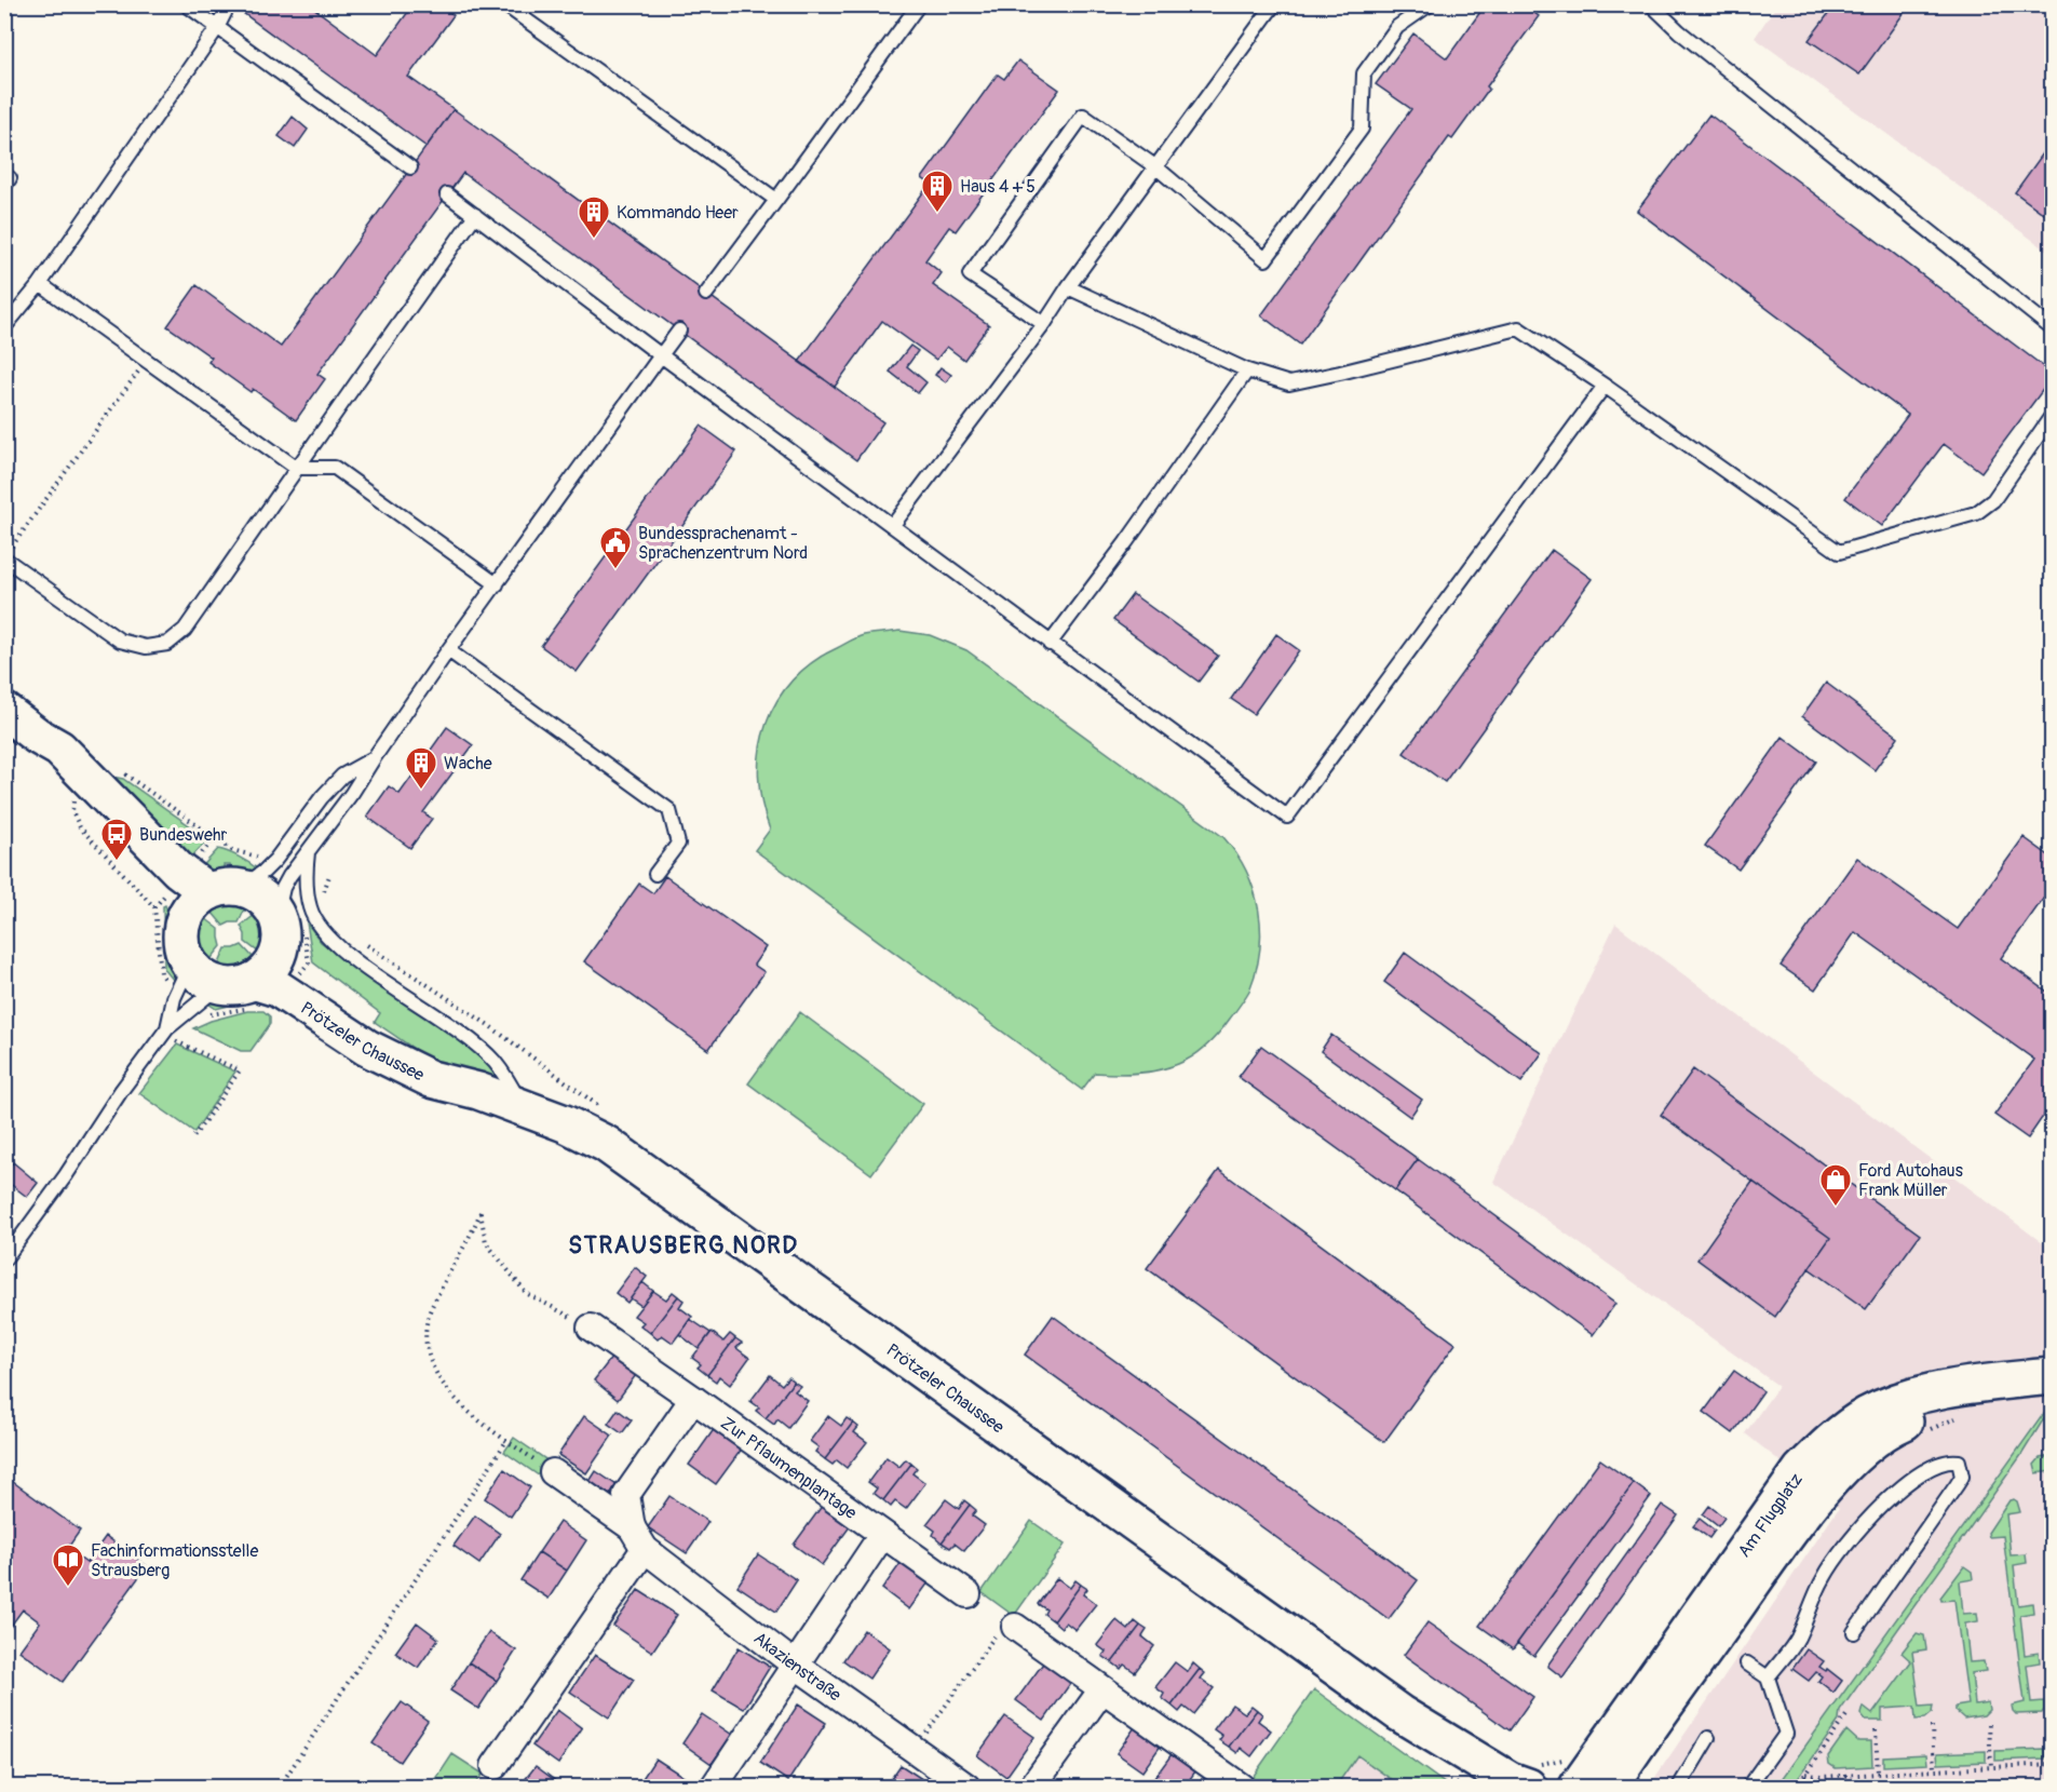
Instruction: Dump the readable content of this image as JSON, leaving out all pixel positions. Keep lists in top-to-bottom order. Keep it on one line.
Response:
{"streets":{"main road":["Prötzeler Chaussee","Am Flugplatz"],"street":["Zur Pflaumenplantage","Akazienstraße"]},"districts":["STRAUSBERG NORD"],"places":{"building":["Haus 4 + 5","Kommando Heer","Wache"],"public building":["Bundessprachenamt - Sprachenzentrum Nord"],"bus stop":["Bundeswehr"],"shop":["Ford Autohaus Frank Müller"],"library":["Fachinformationsstelle Strausberg"]}}
